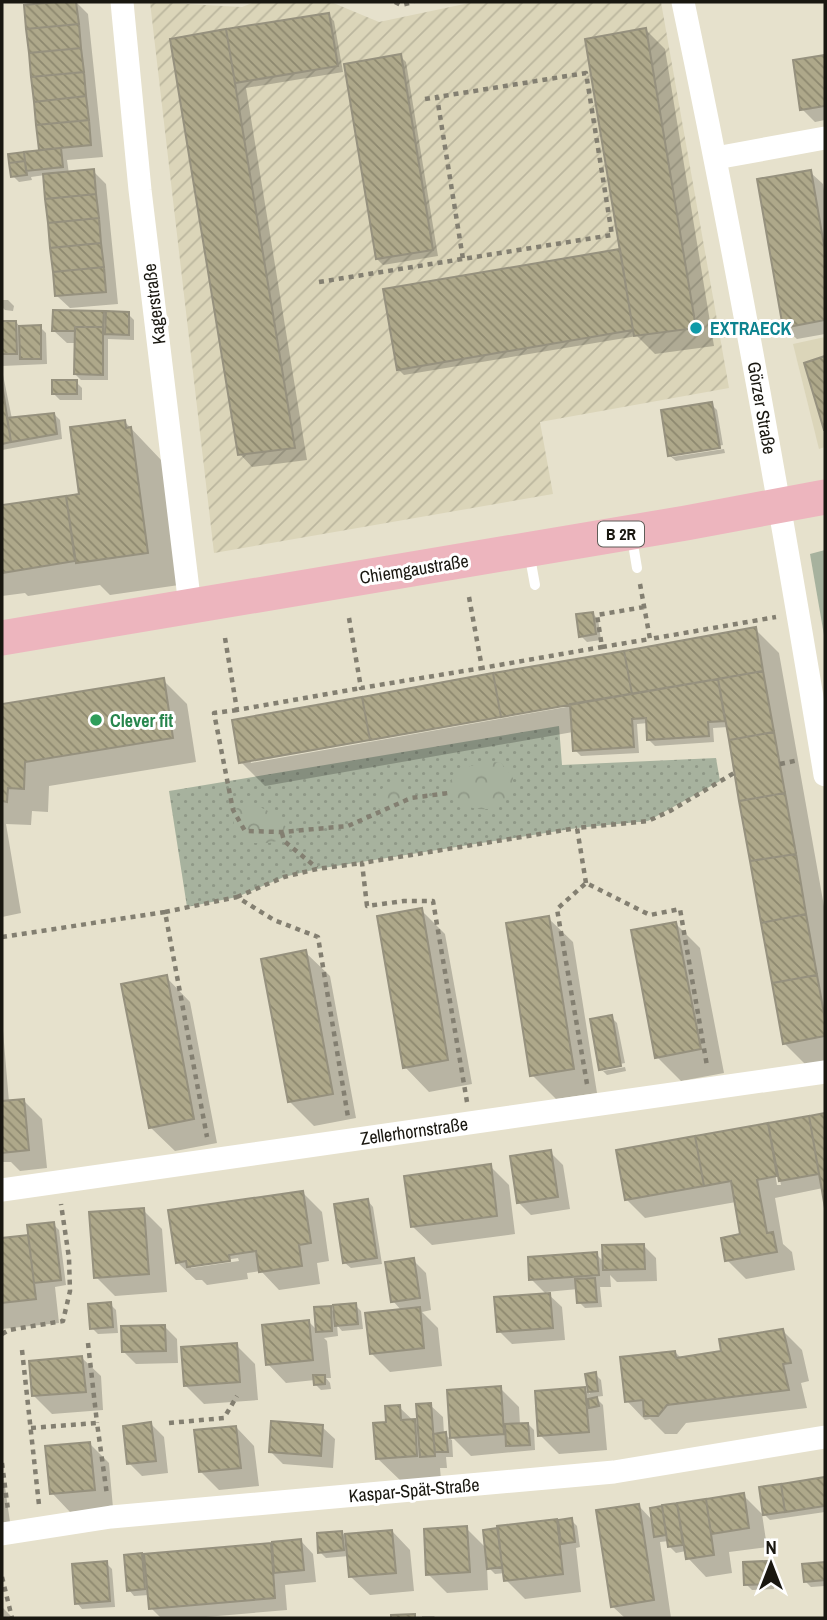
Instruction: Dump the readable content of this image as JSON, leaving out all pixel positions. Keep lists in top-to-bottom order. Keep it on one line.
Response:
{"streets":{"main road":["B 2R","Chiemgaustraße"],"street":["Kagerstraße","Görzer Straße","Zellerhornstraße","Kaspar-Spät-Straße"]},"crossings":[["Kagerstraße","Chiemgaustraße"],["Görzer Straße","Chiemgaustraße"]],"places":["EXTRAECK","Clever fit"],"north":"top"}
